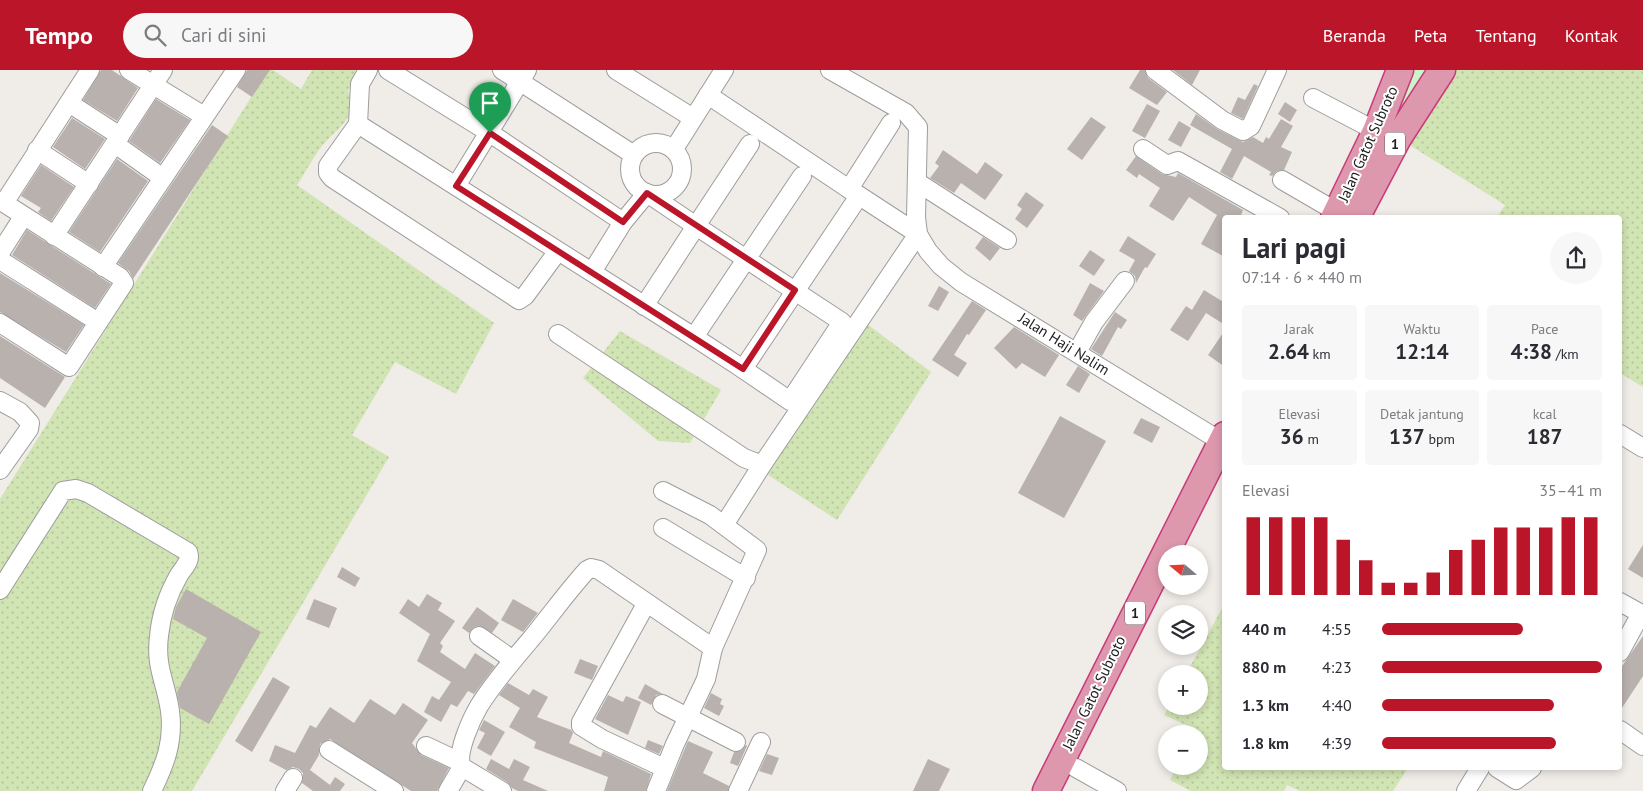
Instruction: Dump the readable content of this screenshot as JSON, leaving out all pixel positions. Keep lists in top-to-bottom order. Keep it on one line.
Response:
{"streets":{"highway":["Jalan Gatot Subroto","1"],"street":["Jalan Haji Nalim"]},"north":"left","page":{"header":"Tempo","search":"Cari di sini","nav":["Beranda","Peta","Tentang","Kontak"],"heading":["Lari pagi","07:14 · 6 × 440 m"],"stats":[["Jarak","2.64 km"],["Waktu","12:14"],["Pace","4:38 /km"],["Elevasi","36 m"],["Detak jantung","137 bpm"],["kcal","187"]],"chart":["Elevasi","35–41 m"],"map_buttons":["+","−"],"list":[{"name":"440 m","note":"4:55"},{"name":"880 m","note":"4:23"},{"name":"1.3 km","note":"4:40"},{"name":"1.8 km","note":"4:39"}]}}
